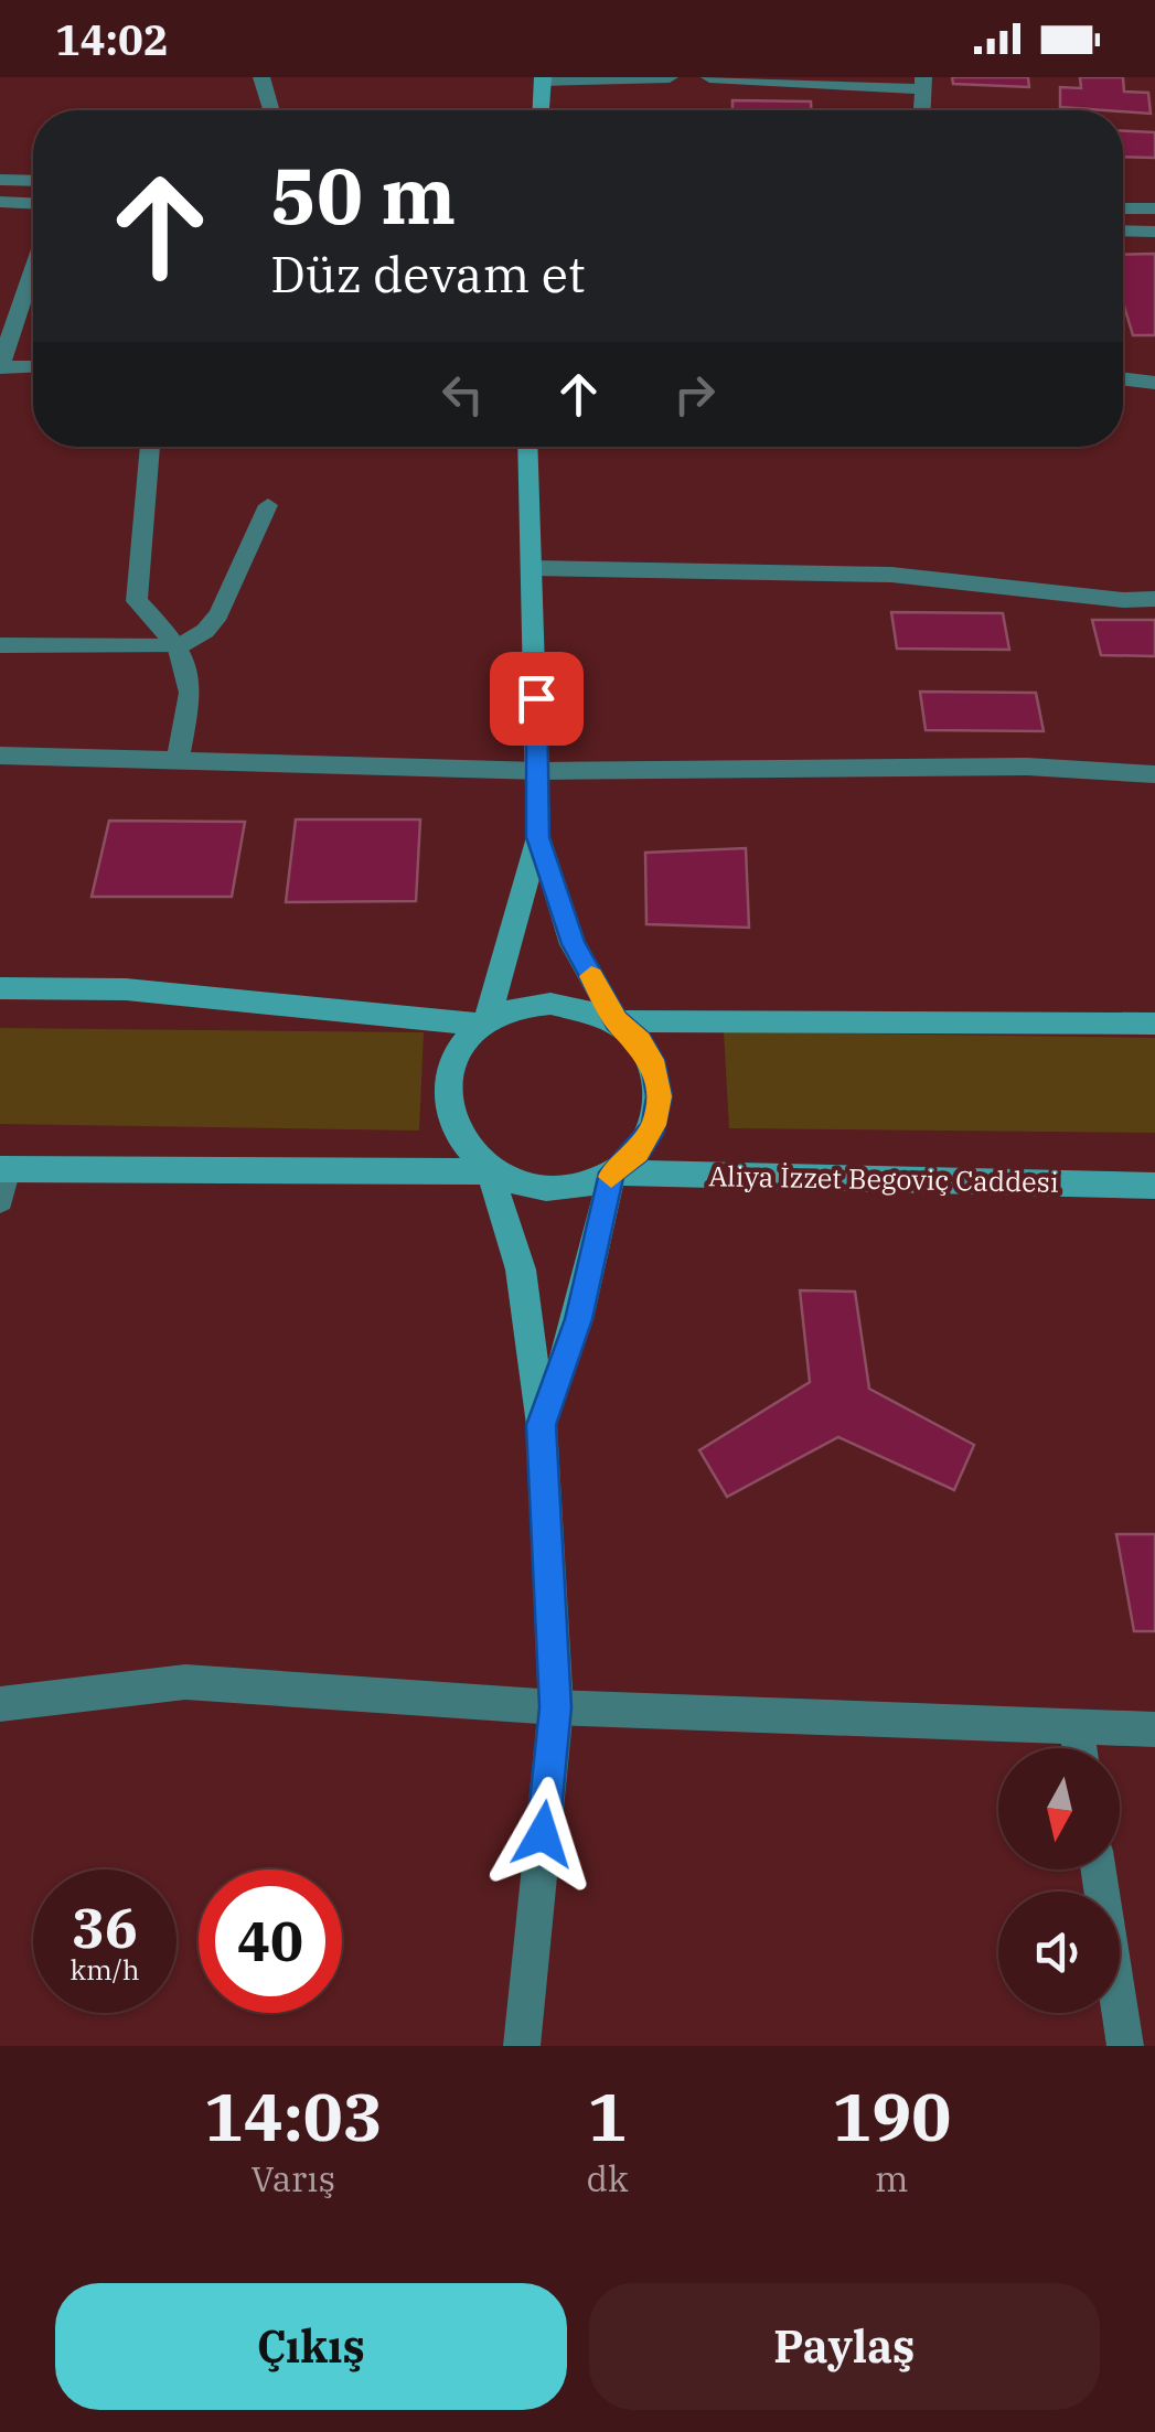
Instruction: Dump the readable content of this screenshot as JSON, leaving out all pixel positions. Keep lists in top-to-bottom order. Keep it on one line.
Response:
{"streets":{"main road":["Aliya İzzet Begoviç Caddesi"]},"north":"bottom","page":{"status":"14:02","turn":["50 m","Düz devam et"],"speed":"36 km/h","limit":"40","eta":["14:03","Varış","1","dk","190","m"],"buttons":["Çıkış","Paylaş"]}}
